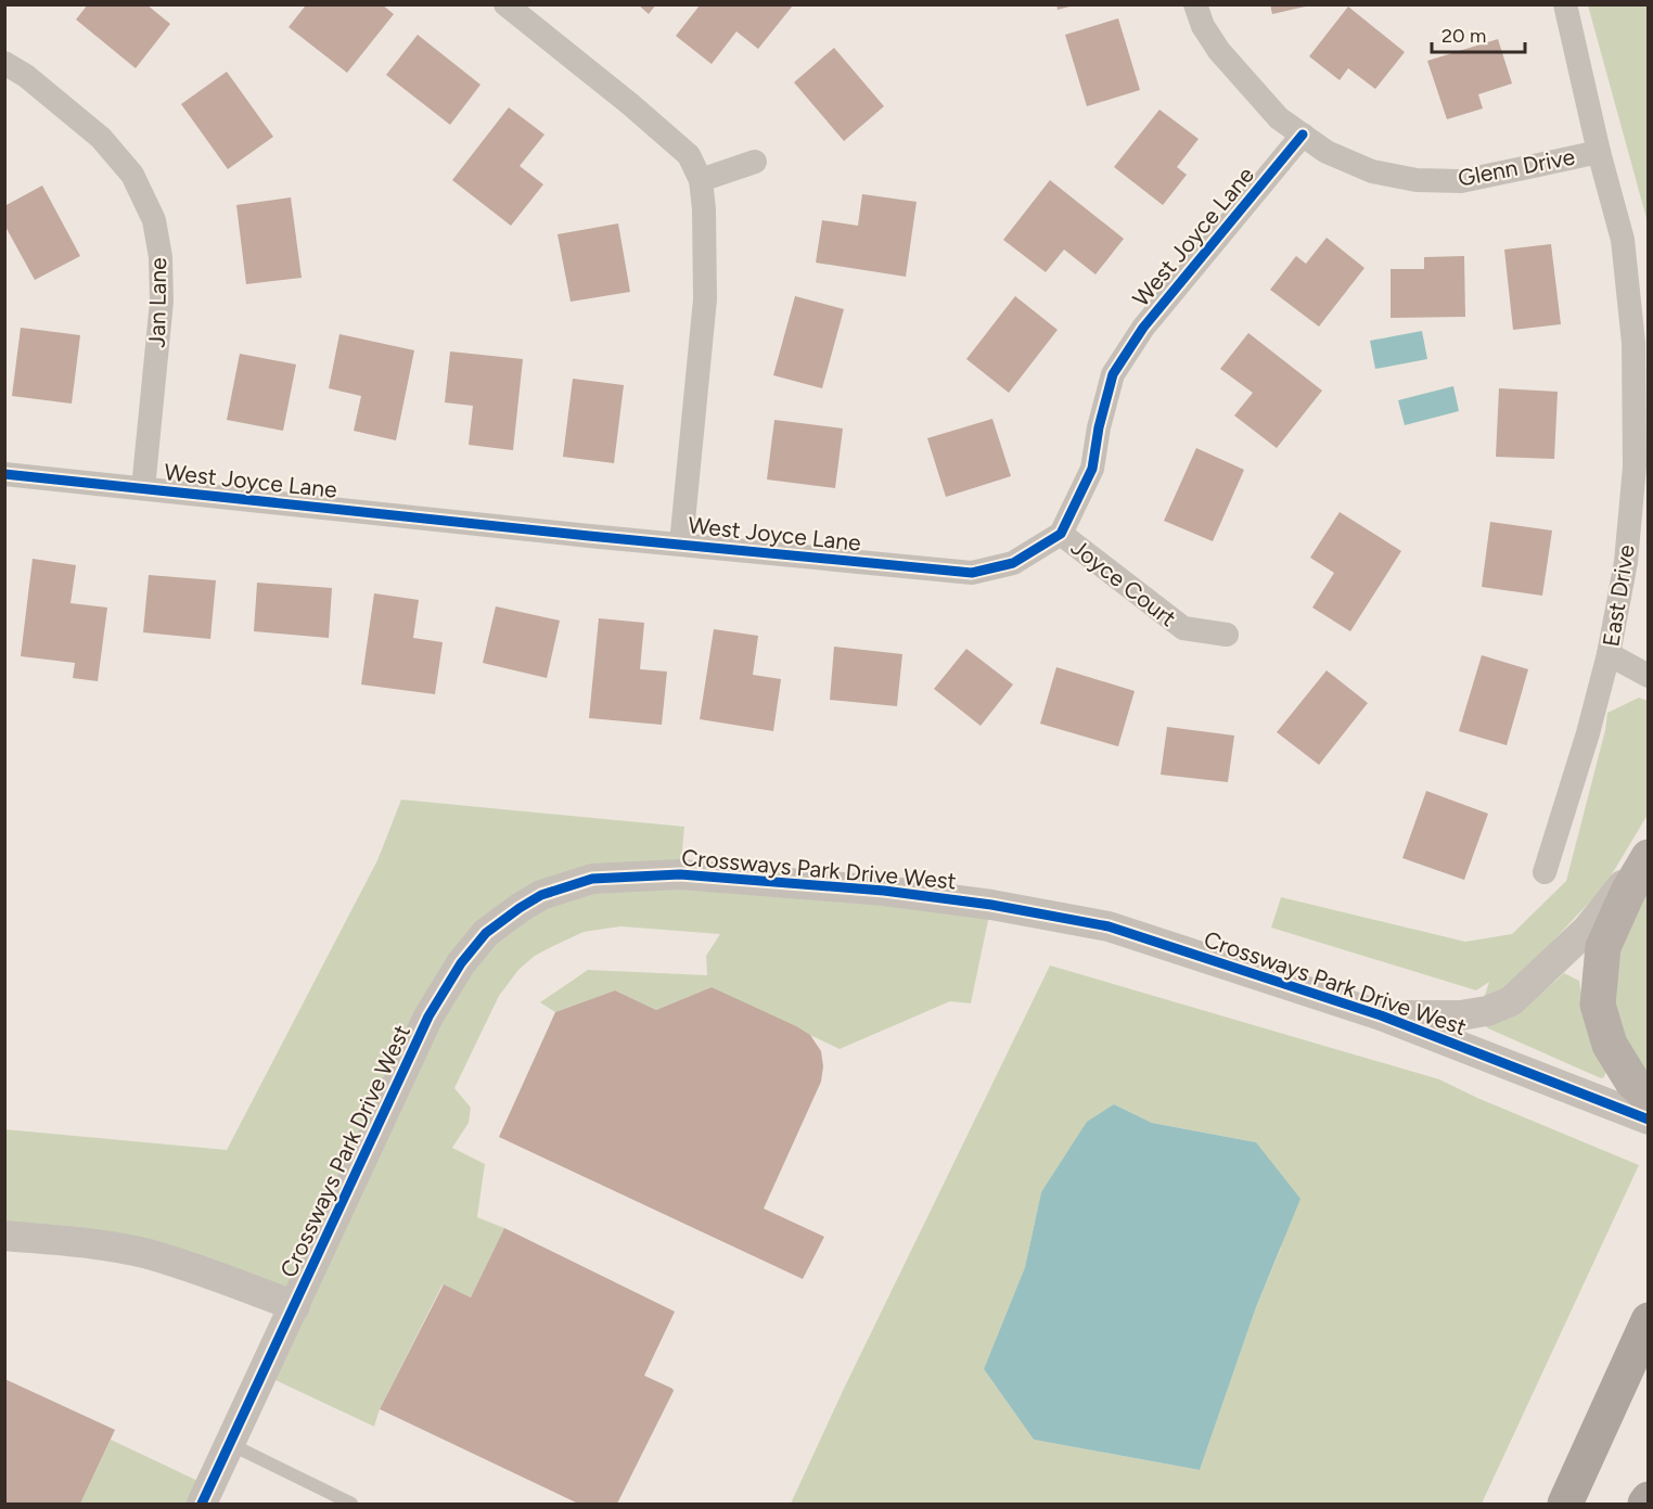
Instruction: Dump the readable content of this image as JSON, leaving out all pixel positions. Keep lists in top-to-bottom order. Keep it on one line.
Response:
{"streets":{"street":["Glenn Drive","West Joyce Lane","Jan Lane","Joyce Court","East Drive","Crossways Park Drive West"]},"crossings":[["Glenn Drive","West Joyce Lane"],["Glenn Drive","East Drive"],["West Joyce Lane","Jan Lane"],["West Joyce Lane","Joyce Court"]],"scale_bar":"20 m"}
